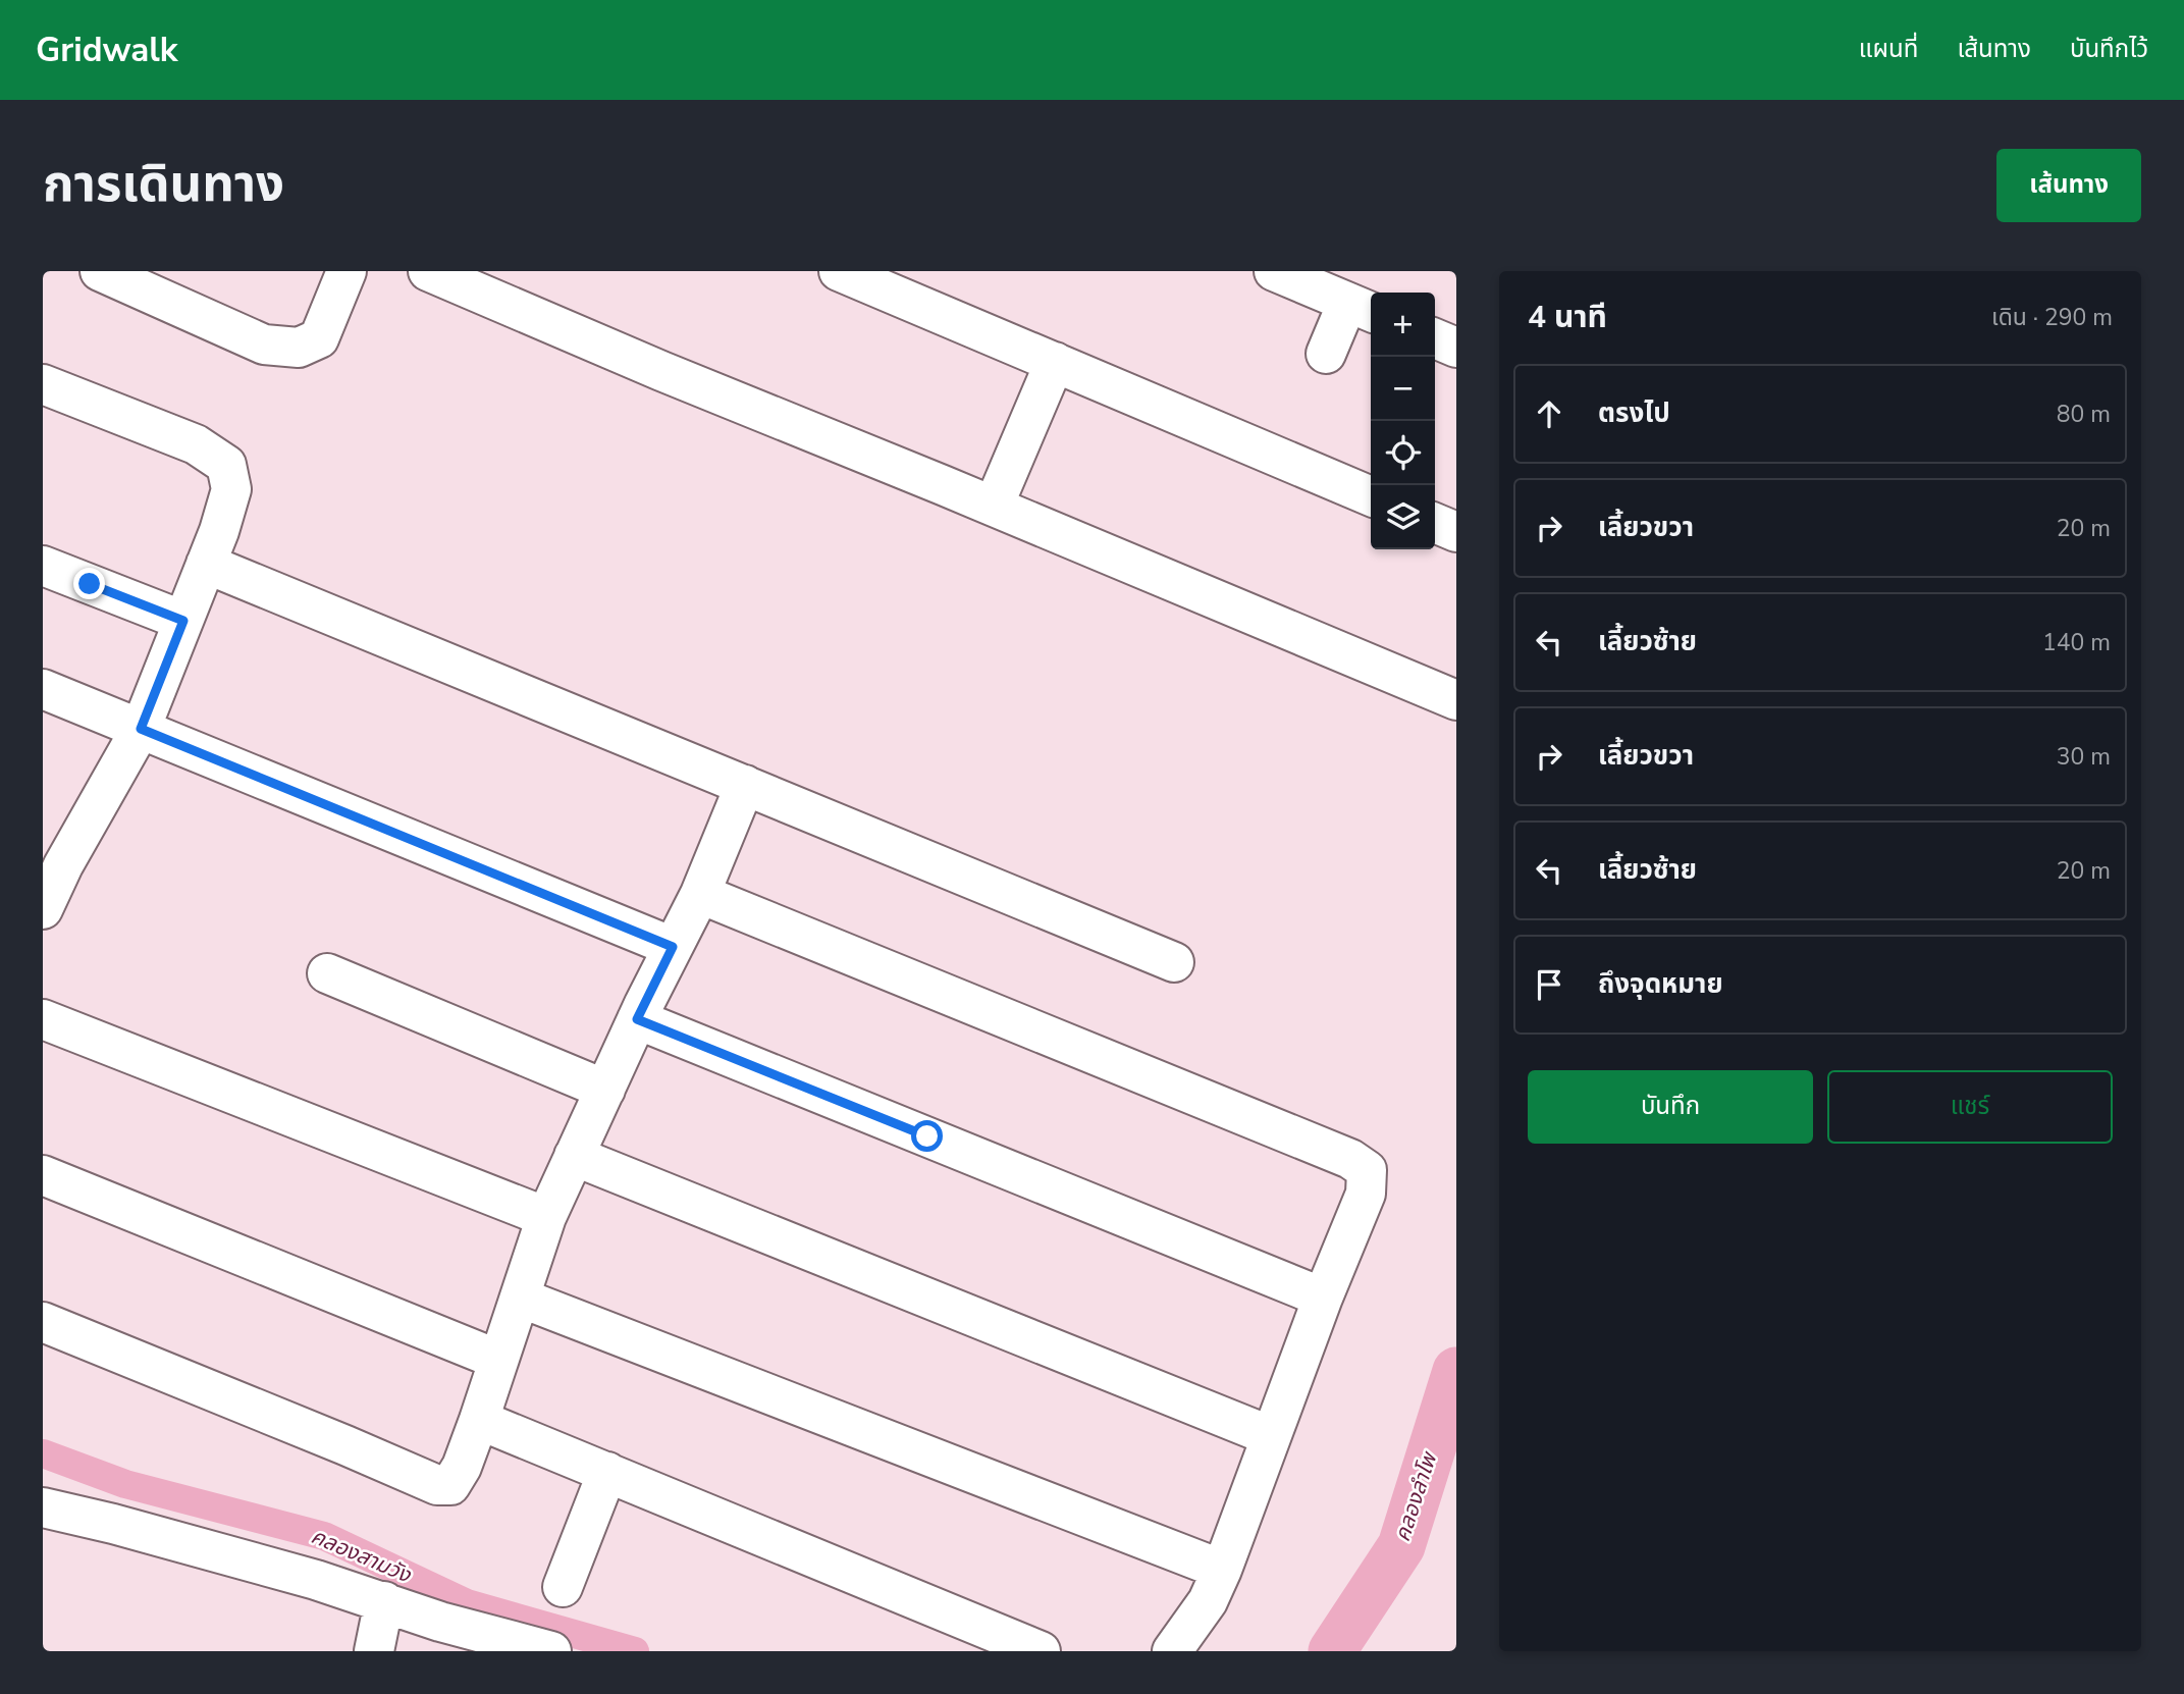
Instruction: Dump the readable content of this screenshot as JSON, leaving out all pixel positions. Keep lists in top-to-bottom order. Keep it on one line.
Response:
{"water":["คลองลำโพ","คลองสามวัง"],"page":{"header":"Gridwalk","nav":["แผนที่","เส้นทาง","บันทึกไว้"],"title":"การเดินทาง","buttons":["เส้นทาง",["บันทึก","แชร์"]],"heading":["4 นาที","เดิน · 290 m"],"map_buttons":["+","−"],"list":[["ตรงไป","80 m"],["เลี้ยวขวา","20 m"],["เลี้ยวซ้าย","140 m"],["เลี้ยวขวา","30 m"],["เลี้ยวซ้าย","20 m"],"ถึงจุดหมาย"]}}
